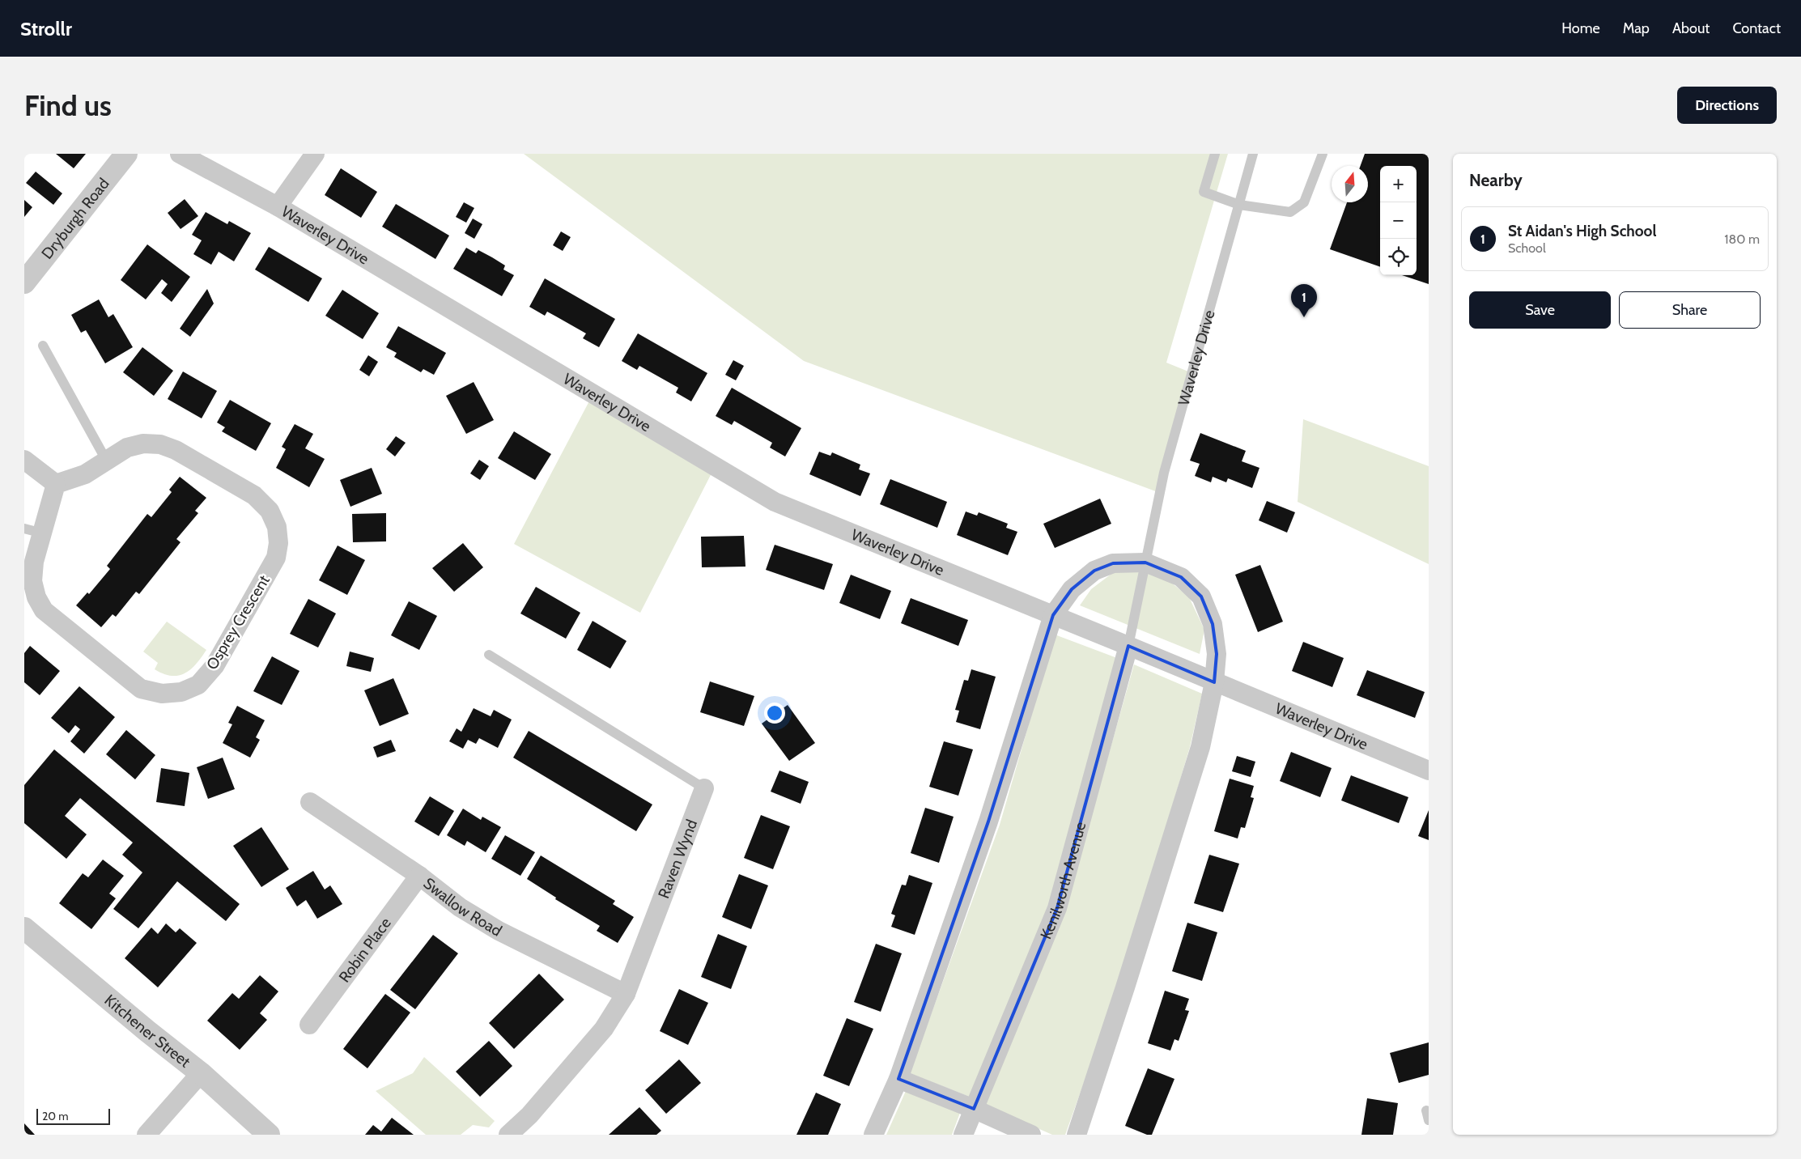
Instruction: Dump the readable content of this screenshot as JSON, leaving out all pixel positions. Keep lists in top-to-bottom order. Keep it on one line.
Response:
{"streets":{"street":["Dryburgh Road","Waverley Drive","Osprey Crescent","Raven Wynd","Kenilworth Avenue","Swallow Road","Robin Place","Kitchener Street"]},"crossings":[["Waverley Drive","Kenilworth Avenue"],["Raven Wynd","Swallow Road"],["Swallow Road","Robin Place"]],"scale_bar":"20 m","north":"top","page":{"header":"Strollr","nav":["Home","Map","About","Contact"],"buttons":["Directions",["Save","Share"]],"title":"Find us","heading":"Nearby","map_buttons":["+","−"],"list":[{"mark":"1","name":"St Aidan's High School","note":"School","value":"180 m"}],"pins":"1","scale":"20 m"}}
